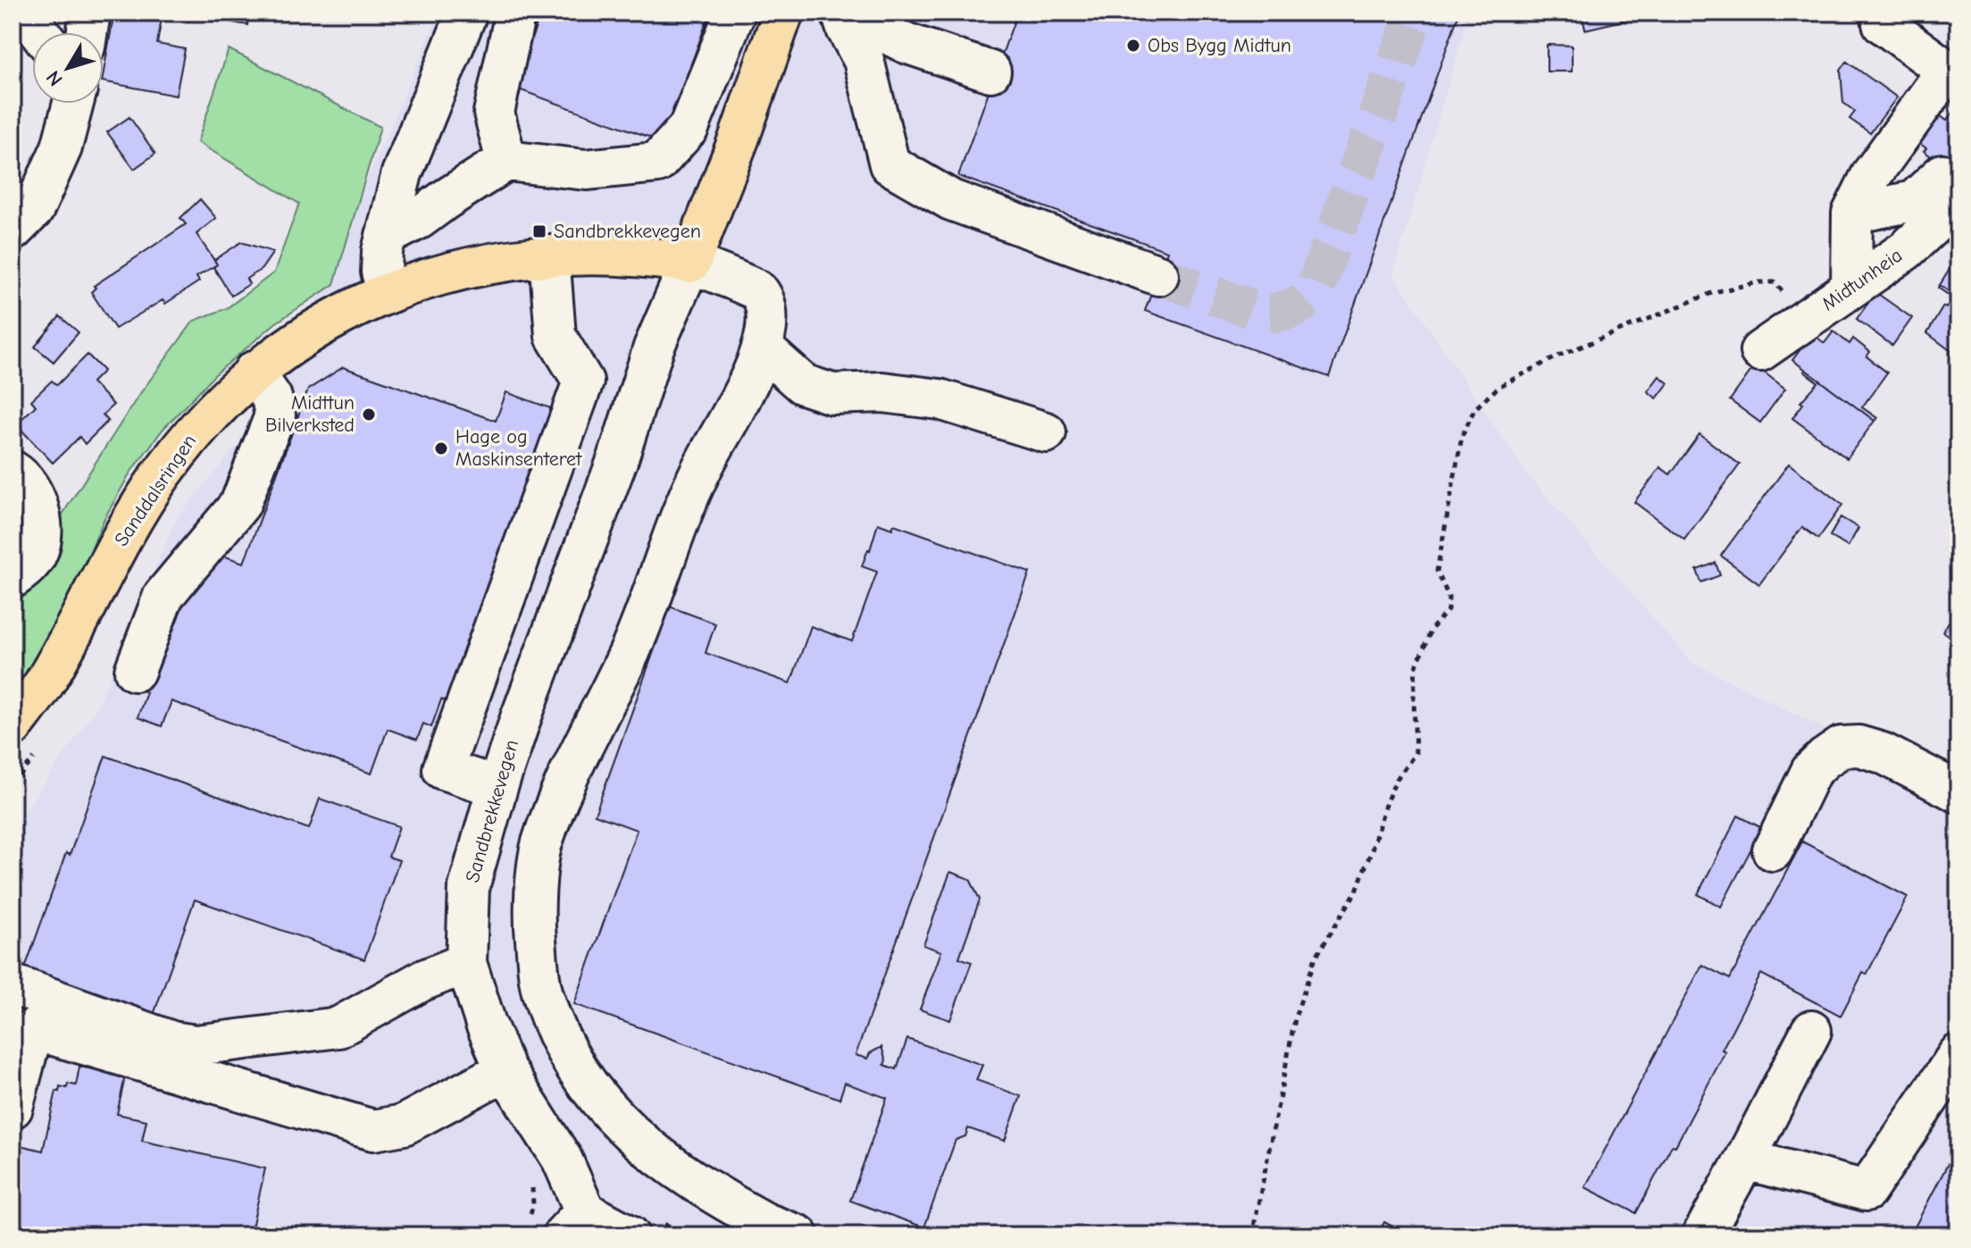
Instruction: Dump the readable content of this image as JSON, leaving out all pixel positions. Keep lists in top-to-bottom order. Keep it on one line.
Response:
{"streets":{"main road":["Sanddalsringen","Sandbrekkevegen"],"street":["Midtunheia"]},"crossings":[["Sanddalsringen","Sandbrekkevegen"]],"places":{"other":["Obs Bygg Midtun","Midttun Bilverksted","Hage og Maskinsenteret"],"transit":["Sandbrekkevegen"]},"north":"bottom left"}
